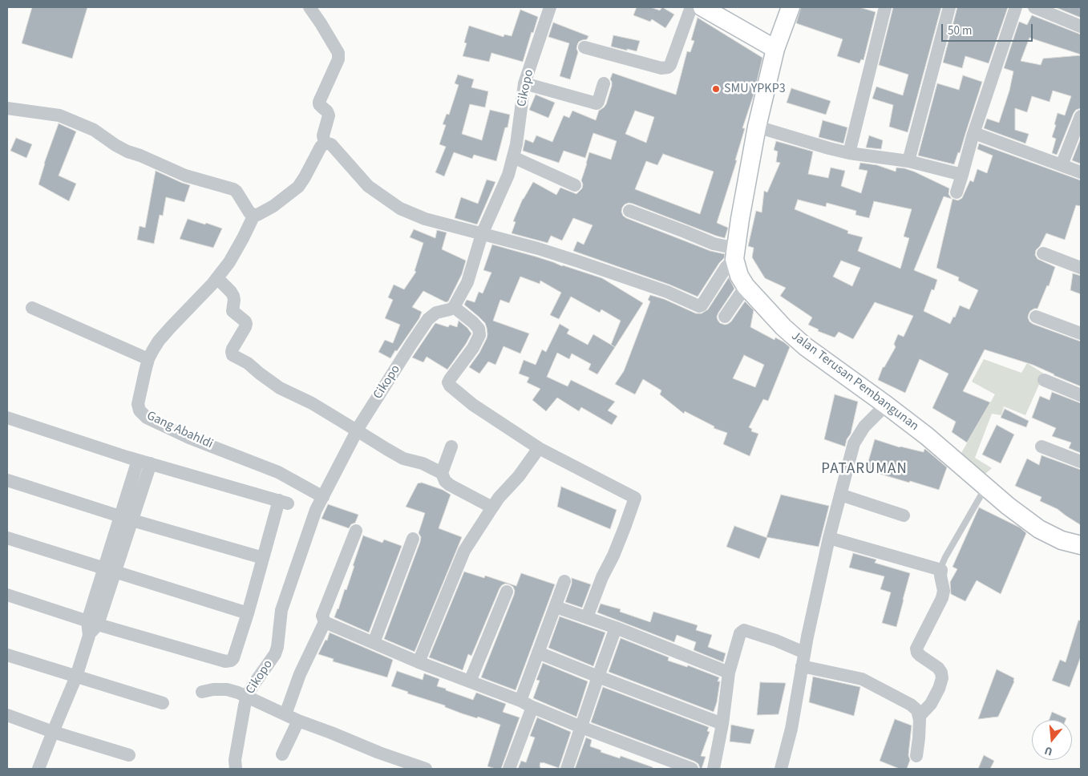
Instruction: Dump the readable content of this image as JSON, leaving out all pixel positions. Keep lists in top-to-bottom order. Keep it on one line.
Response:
{"streets":{"street":["Cikopo","Jalan Terusan Pembangunan","Gang Abahldi"]},"crossings":[["Cikopo","Gang Abahldi"]],"districts":["PATARUMAN"],"places":["SMU YPKP3"],"scale_bar":"50 m","north":"bottom"}
